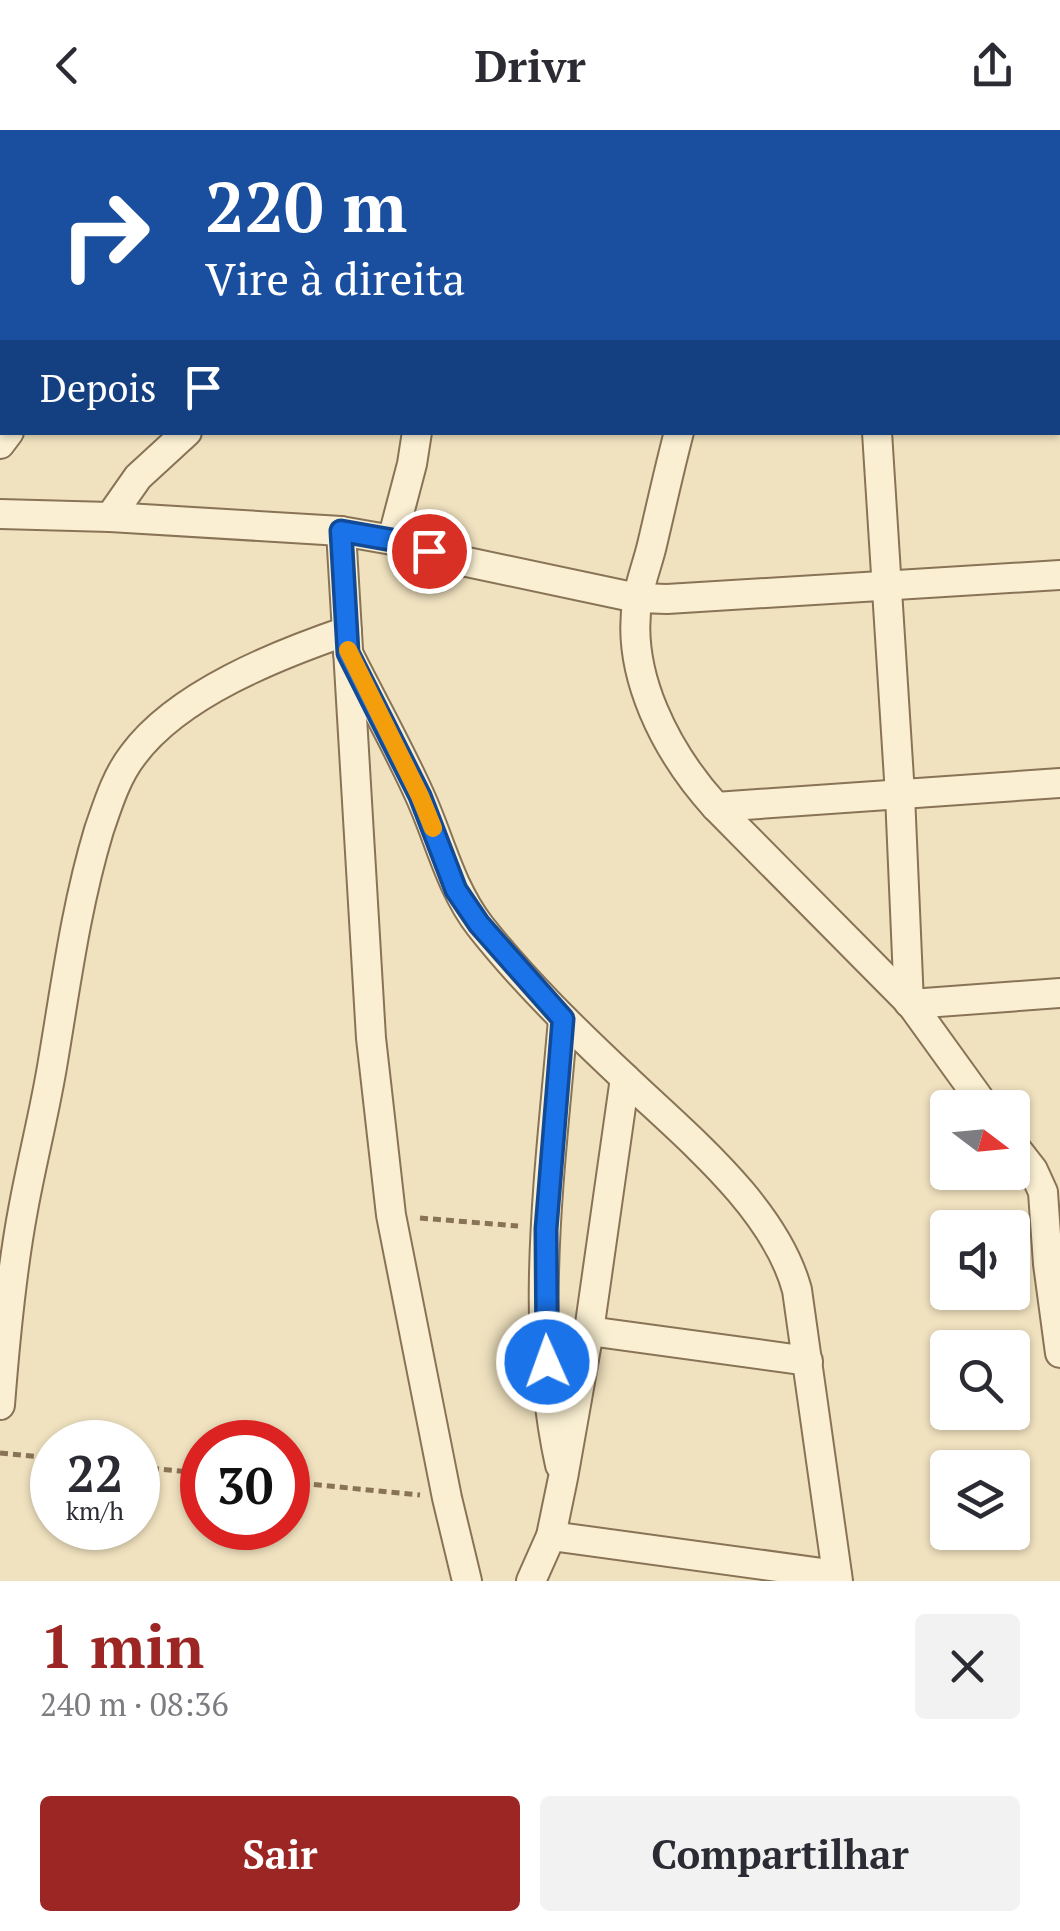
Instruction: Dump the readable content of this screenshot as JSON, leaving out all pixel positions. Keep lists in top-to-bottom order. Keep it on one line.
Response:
{"north":"right","page":{"header":"Drivr","turn":["220 m","Vire à direita"],"then":"Depois","speed":"22 km/h","limit":"30","heading":["1 min","240 m · 08:36"],"buttons":["Sair","Compartilhar"]}}
